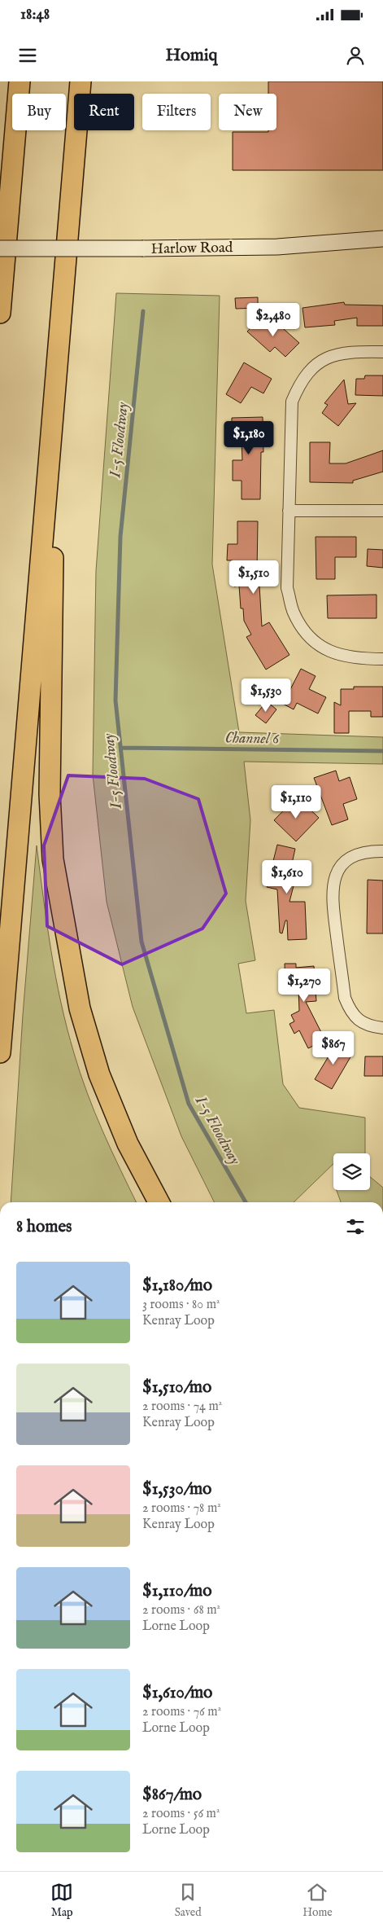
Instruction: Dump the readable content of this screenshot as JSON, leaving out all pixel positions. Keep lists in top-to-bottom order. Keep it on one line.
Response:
{"streets":{"main road":["Harlow Road"]},"water":["I-5 Floodway","Channel 6"],"page":{"status":"18:48","header":"Homiq","chip":["Buy","Rent","Filters","New"],"price":["$2,480","$1,180","$1,510","$1,530","$1,110","$1,610","$1,270","$867"],"heading":"8 homes","list":[{"name":"$1,180/mo","note":"3 rooms · 80 m² · Kenray Loop"},{"name":"$1,510/mo","note":"2 rooms · 74 m² · Kenray Loop"},{"name":"$1,530/mo","note":"2 rooms · 78 m² · Kenray Loop"},{"name":"$1,110/mo","note":"2 rooms · 68 m² · Lorne Loop"},{"name":"$1,610/mo","note":"2 rooms · 76 m² · Lorne Loop"},{"name":"$867/mo","note":"2 rooms · 56 m² · Lorne Loop"}],"tabs":["Map","Saved","Home"]}}
